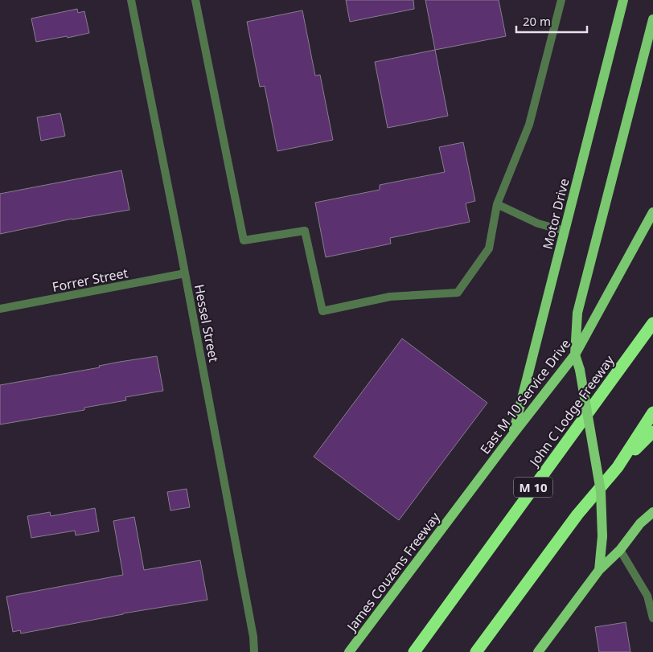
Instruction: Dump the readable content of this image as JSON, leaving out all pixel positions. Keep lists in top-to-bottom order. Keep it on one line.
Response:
{"streets":{"highway":["John C Lodge Freeway","M 10"],"main road":["Motor Drive","East M 10 Service Drive","James Couzens Freeway"],"street":["Forrer Street","Hessel Street"]},"crossings":[["Motor Drive","East M 10 Service Drive"],["Forrer Street","Hessel Street"],["East M 10 Service Drive","James Couzens Freeway"]],"scale_bar":"20 m"}
